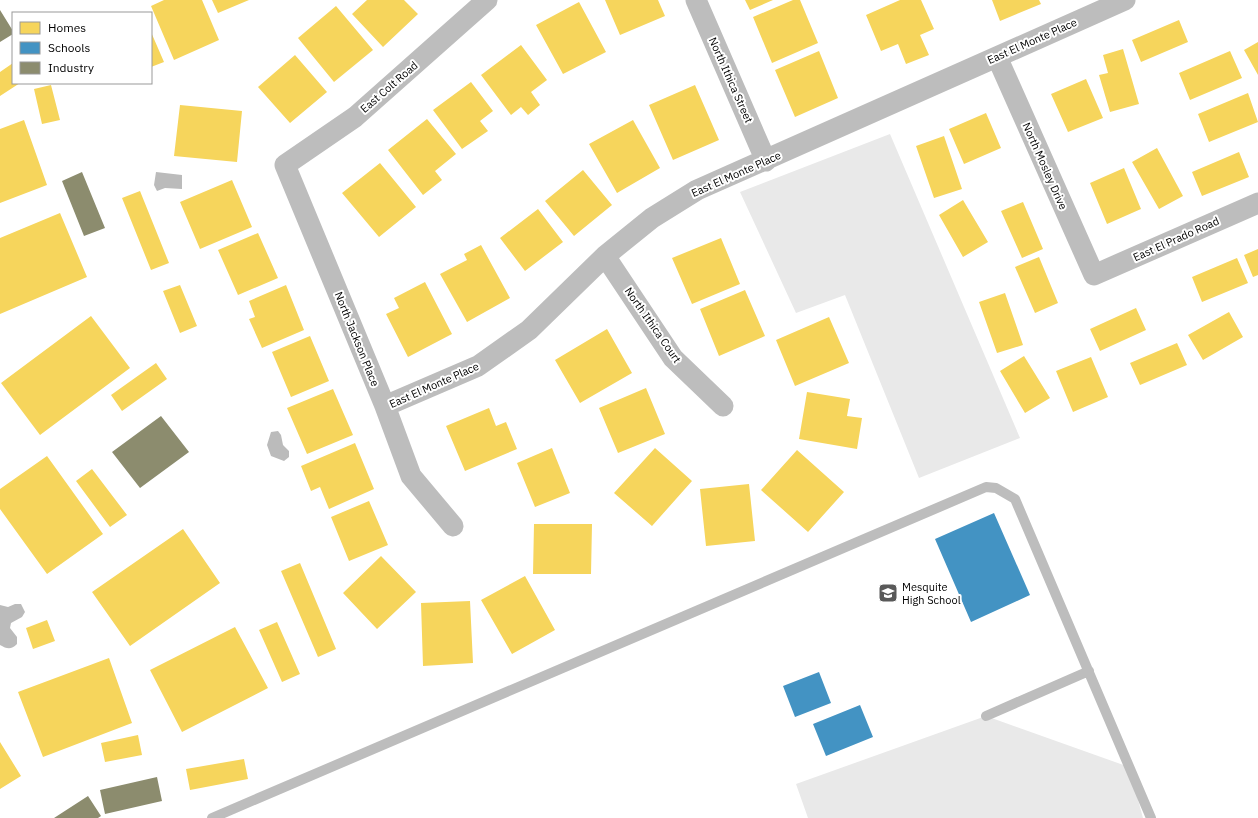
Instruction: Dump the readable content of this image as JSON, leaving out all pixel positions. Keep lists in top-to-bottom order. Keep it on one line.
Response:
{"streets":{"street":["East El Monte Place","North Ithica Street","East Colt Road","North Mosley Drive","East El Prado Road","North Ithica Court","North Jackson Place"]},"crossings":[["East El Monte Place","North Ithica Street"],["East El Monte Place","North Mosley Drive"],["East El Monte Place","North Ithica Court"],["East El Monte Place","North Jackson Place"],["East Colt Road","North Jackson Place"],["North Mosley Drive","East El Prado Road"]],"places":{"school or university":["Mesquite High School"]},"legend":["Homes","Schools","Industry"]}
